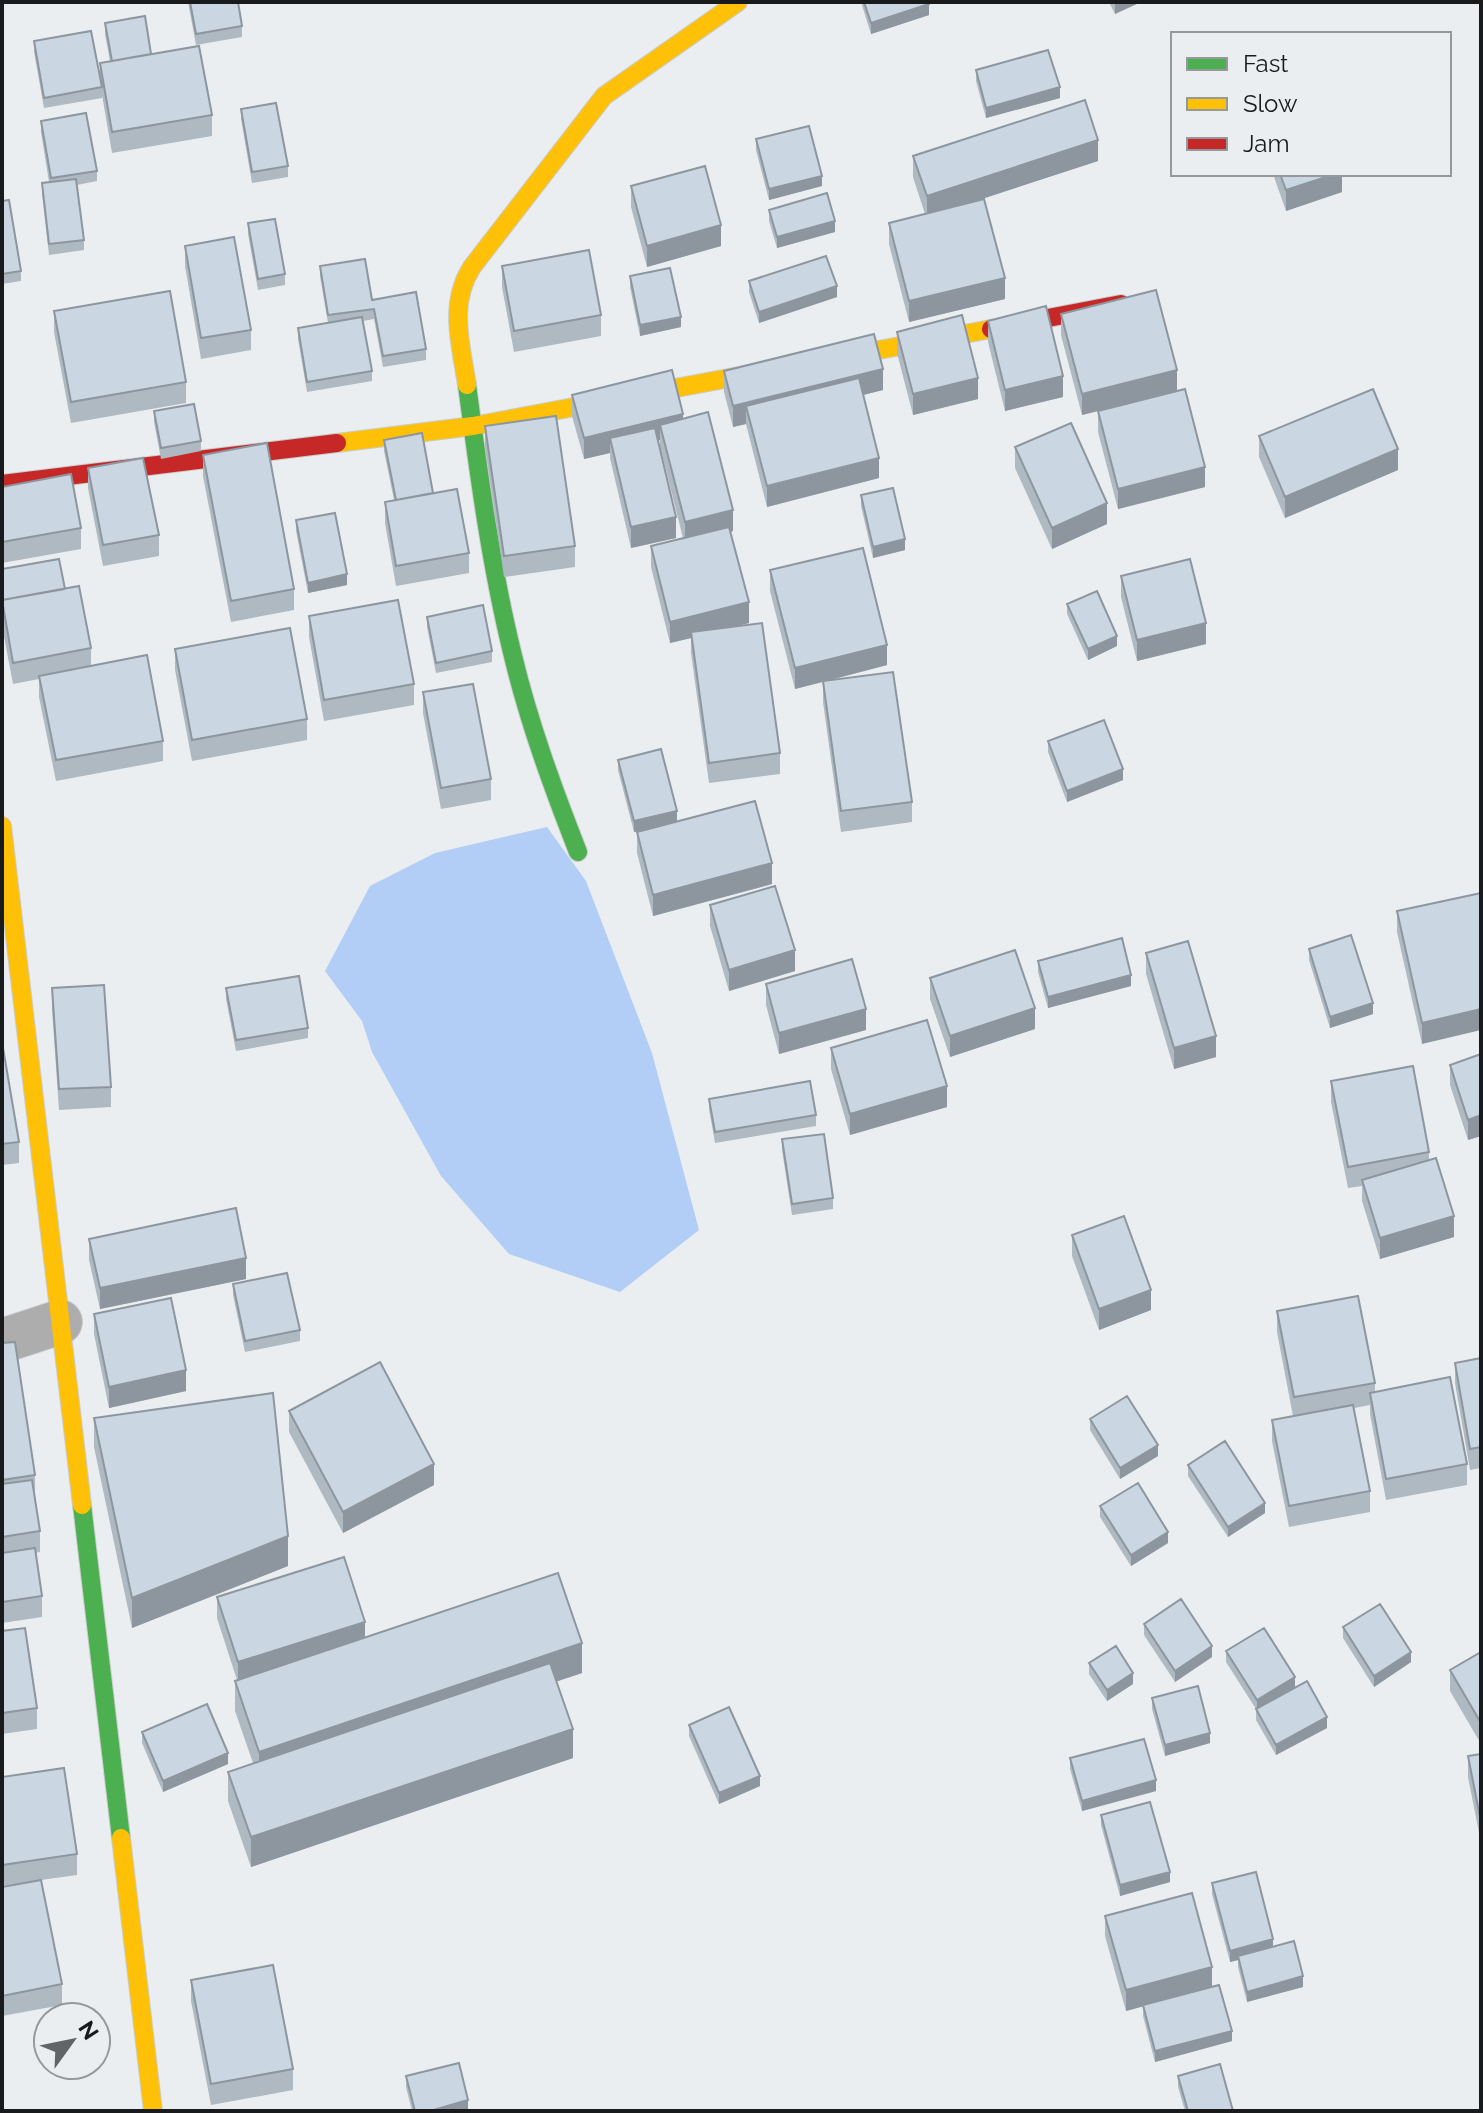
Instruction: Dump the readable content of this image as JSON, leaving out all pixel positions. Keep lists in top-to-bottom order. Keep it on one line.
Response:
{"legend":["Fast","Slow","Jam"],"north":"top right"}
